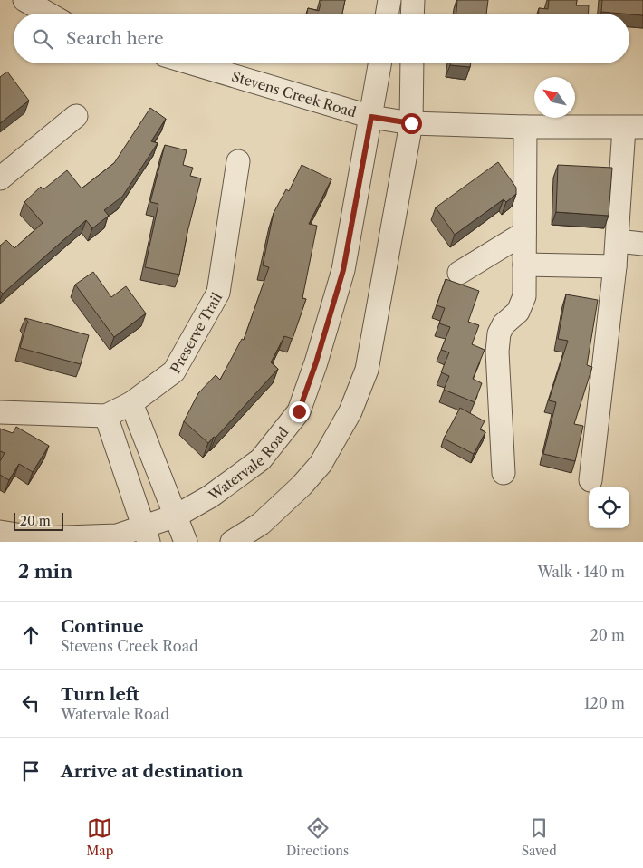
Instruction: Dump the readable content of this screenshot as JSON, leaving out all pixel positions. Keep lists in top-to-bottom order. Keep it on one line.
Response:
{"streets":{"street":["Stevens Creek Road","Preserve Trail","Watervale Road"]},"crossings":[["Stevens Creek Road","Watervale Road"]],"scale_bar":"20 m","north":"top left","page":{"search":"Search here","scale":"20 m","heading":["2 min","Walk · 140 m"],"list":[["Continue","Stevens Creek Road","20 m"],["Turn left","Watervale Road","120 m"],"Arrive at destination"],"nav":["Map","Directions","Saved"]}}
